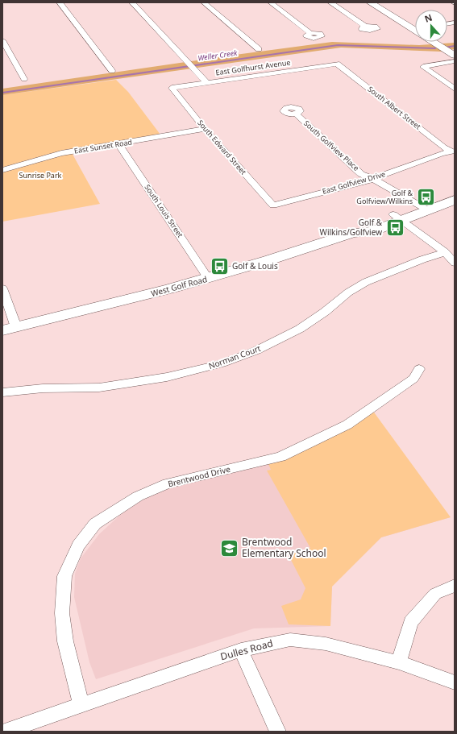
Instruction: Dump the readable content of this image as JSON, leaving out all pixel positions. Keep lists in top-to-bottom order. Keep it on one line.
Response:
{"streets":{"main road":["West Golf Road"],"street":["East Golfhurst Avenue","South Albert Street","South Golfview Place","East Sunset Road","South Edward Street","East Golfview Drive","South Louis Street","Norman Court","Brentwood Drive","Dulles Road"]},"crossings":[["East Golfhurst Avenue","South Albert Street"],["East Golfhurst Avenue","South Edward Street"],["South Albert Street","East Golfview Drive"],["South Golfview Place","East Golfview Drive"],["South Golfview Place","West Golf Road"],["East Sunset Road","South Edward Street"],["East Sunset Road","South Louis Street"],["South Edward Street","East Golfview Drive"],["South Louis Street","West Golf Road"],["Brentwood Drive","Dulles Road"]],"water":["Weller Creek"],"parks":["Sunrise Park"],"places":{"bus stop":["Golf & Golfview/Wilkins","Golf & Wilkins/Golfview","Golf & Louis"],"school or university":["Brentwood Elementary School"]},"north":"top"}
